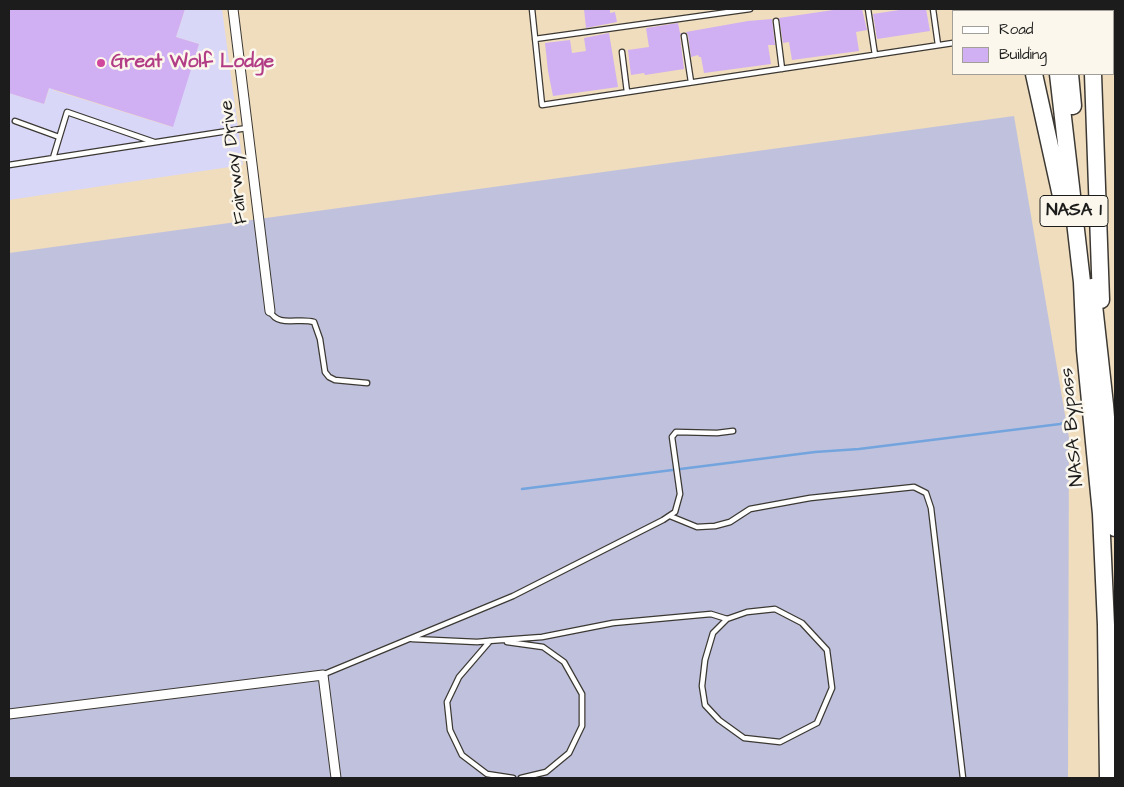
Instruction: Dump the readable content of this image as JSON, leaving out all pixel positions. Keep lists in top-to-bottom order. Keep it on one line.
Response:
{"streets":{"highway":["NASA 1","NASA Bypass"],"street":["Fairway Drive"]},"places":["Great Wolf Lodge"],"legend":["Road","Building"]}
